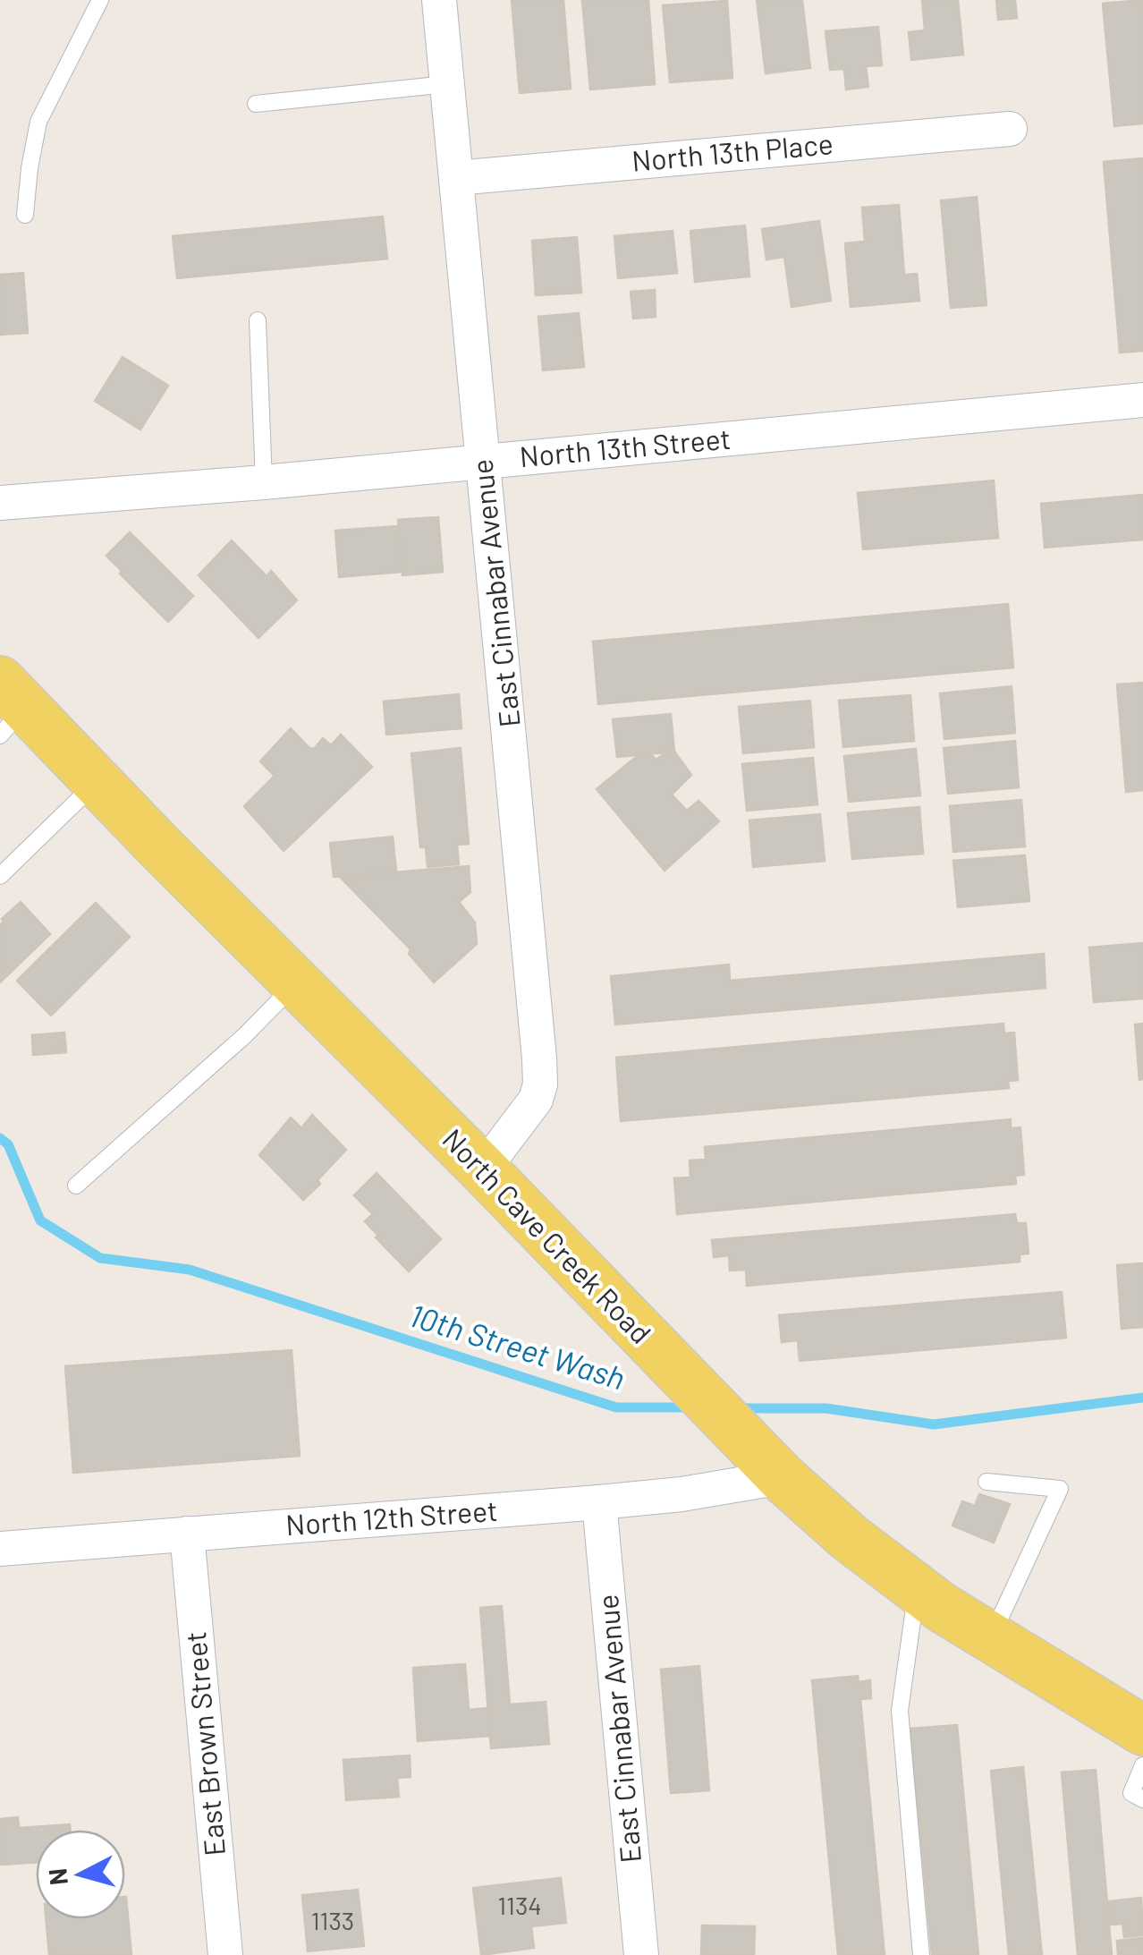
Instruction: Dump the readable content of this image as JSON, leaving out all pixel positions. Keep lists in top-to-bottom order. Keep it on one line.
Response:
{"streets":{"main road":["North Cave Creek Road"],"street":["North 13th Place","North 13th Street","East Cinnabar Avenue","North 12th Street","East Brown Street"]},"crossings":[["North 13th Place","East Cinnabar Avenue"],["North 13th Street","East Cinnabar Avenue"],["East Cinnabar Avenue","North Cave Creek Road"],["East Cinnabar Avenue","North 12th Street"],["North Cave Creek Road","North 12th Street"],["North 12th Street","East Brown Street"]],"water":["10th Street Wash"],"house_numbers":["1134","1133"],"north":"left"}
